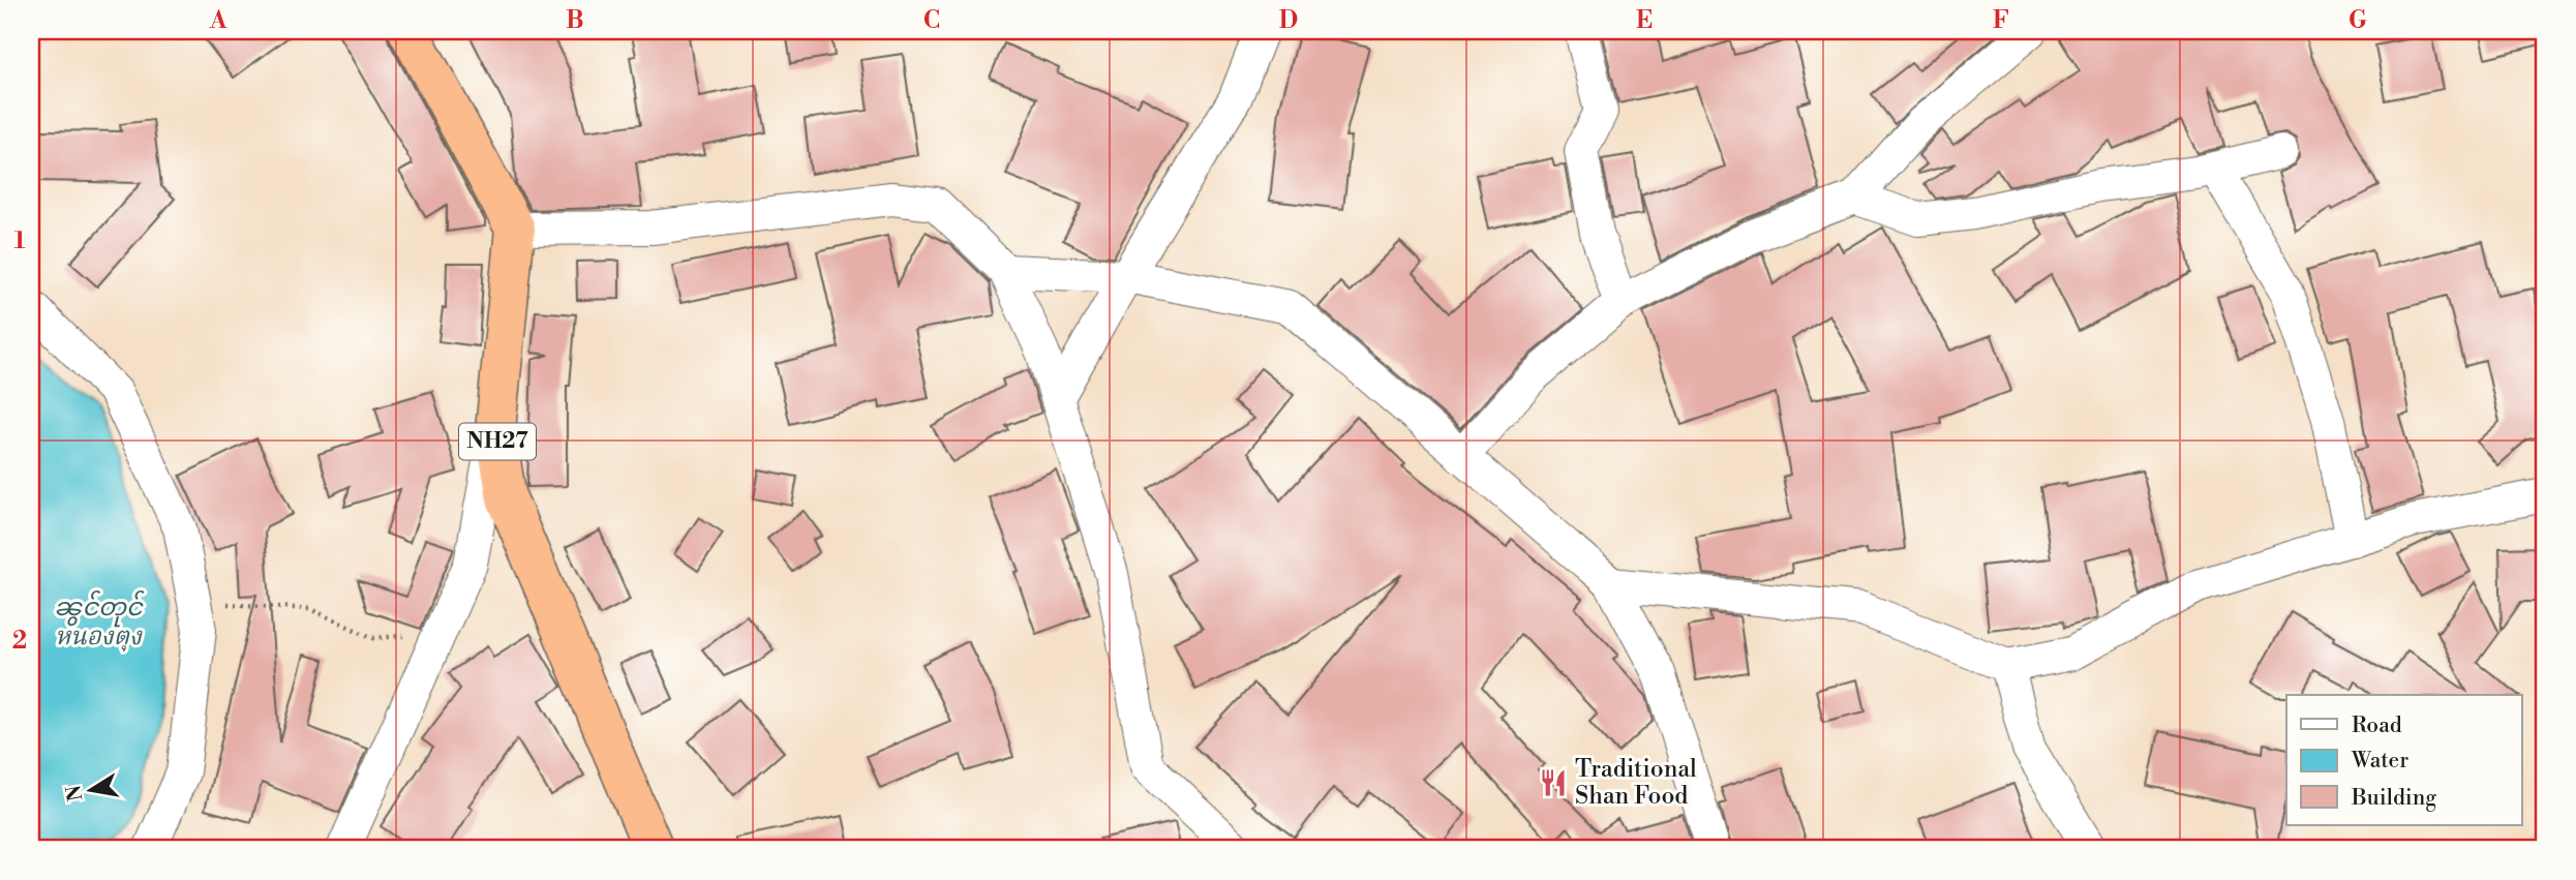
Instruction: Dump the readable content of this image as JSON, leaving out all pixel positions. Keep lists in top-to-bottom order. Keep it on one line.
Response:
{"streets":{"highway":["NH27"]},"water":["ၼွင်တုင် หนองตุง"],"places":{"restaurant":["Traditional Shan Food"]},"legend":["Road","Water","Building"],"north":"left","grid":{"columns":["A","B","C","D","E","F","G"],"rows":["1","2"]}}
